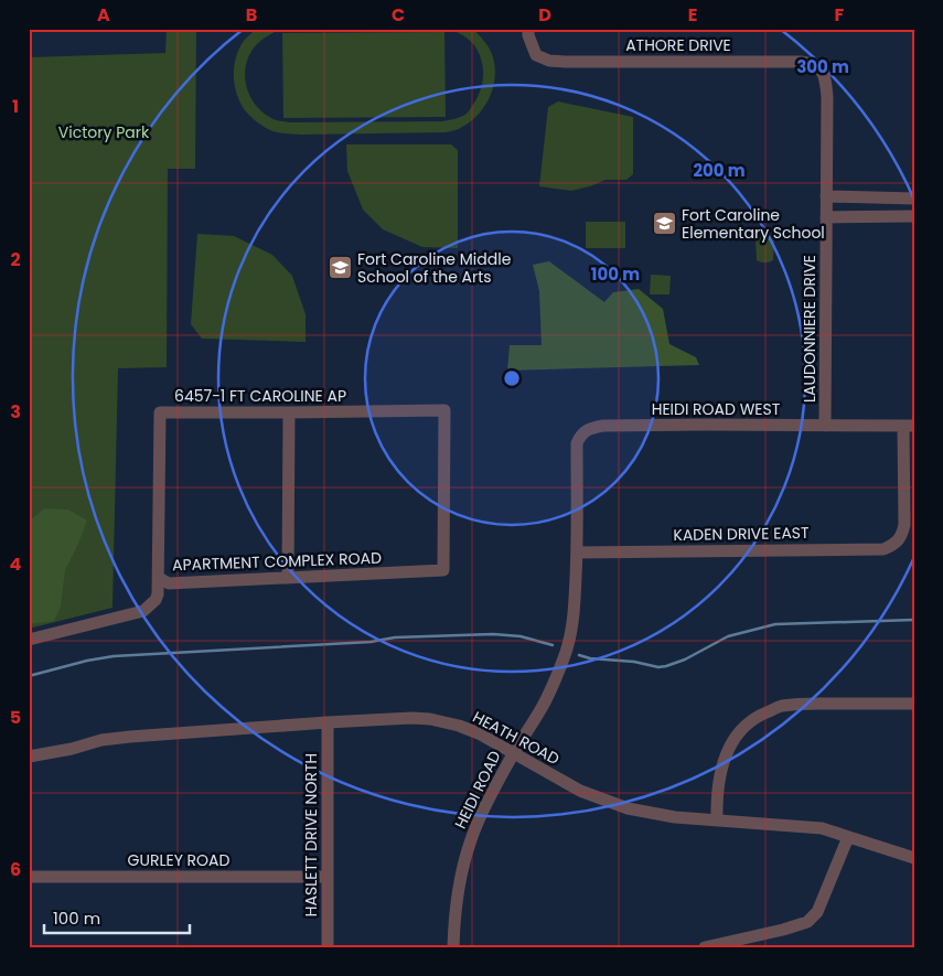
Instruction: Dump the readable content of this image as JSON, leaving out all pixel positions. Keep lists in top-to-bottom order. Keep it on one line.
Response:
{"streets":{"street":["ATHORE DRIVE","LAUDONNIERE DRIVE","6457-1 FT CAROLINE AP","HEIDI ROAD WEST","KADEN DRIVE EAST","APARTMENT COMPLEX ROAD","HEATH ROAD","HEIDI ROAD","HASLETT DRIVE NORTH","GURLEY ROAD"]},"crossings":[["ATHORE DRIVE","LAUDONNIERE DRIVE"],["LAUDONNIERE DRIVE","HEIDI ROAD WEST"],["6457-1 FT CAROLINE AP","APARTMENT COMPLEX ROAD"],["HEIDI ROAD WEST","KADEN DRIVE EAST"],["HEIDI ROAD WEST","HEIDI ROAD"],["KADEN DRIVE EAST","HEIDI ROAD"],["HEATH ROAD","HEIDI ROAD"],["HEATH ROAD","HASLETT DRIVE NORTH"],["HASLETT DRIVE NORTH","GURLEY ROAD"]],"parks":["Victory Park"],"places":{"school or university":["Fort Caroline Elementary School","Fort Caroline Middle School of the Arts"]},"scale_bar":"100 m","grid":{"columns":["A","B","C","D","E","F"],"rows":["1","2","3","4","5","6"]},"rings":["300 m","200 m","100 m"]}
